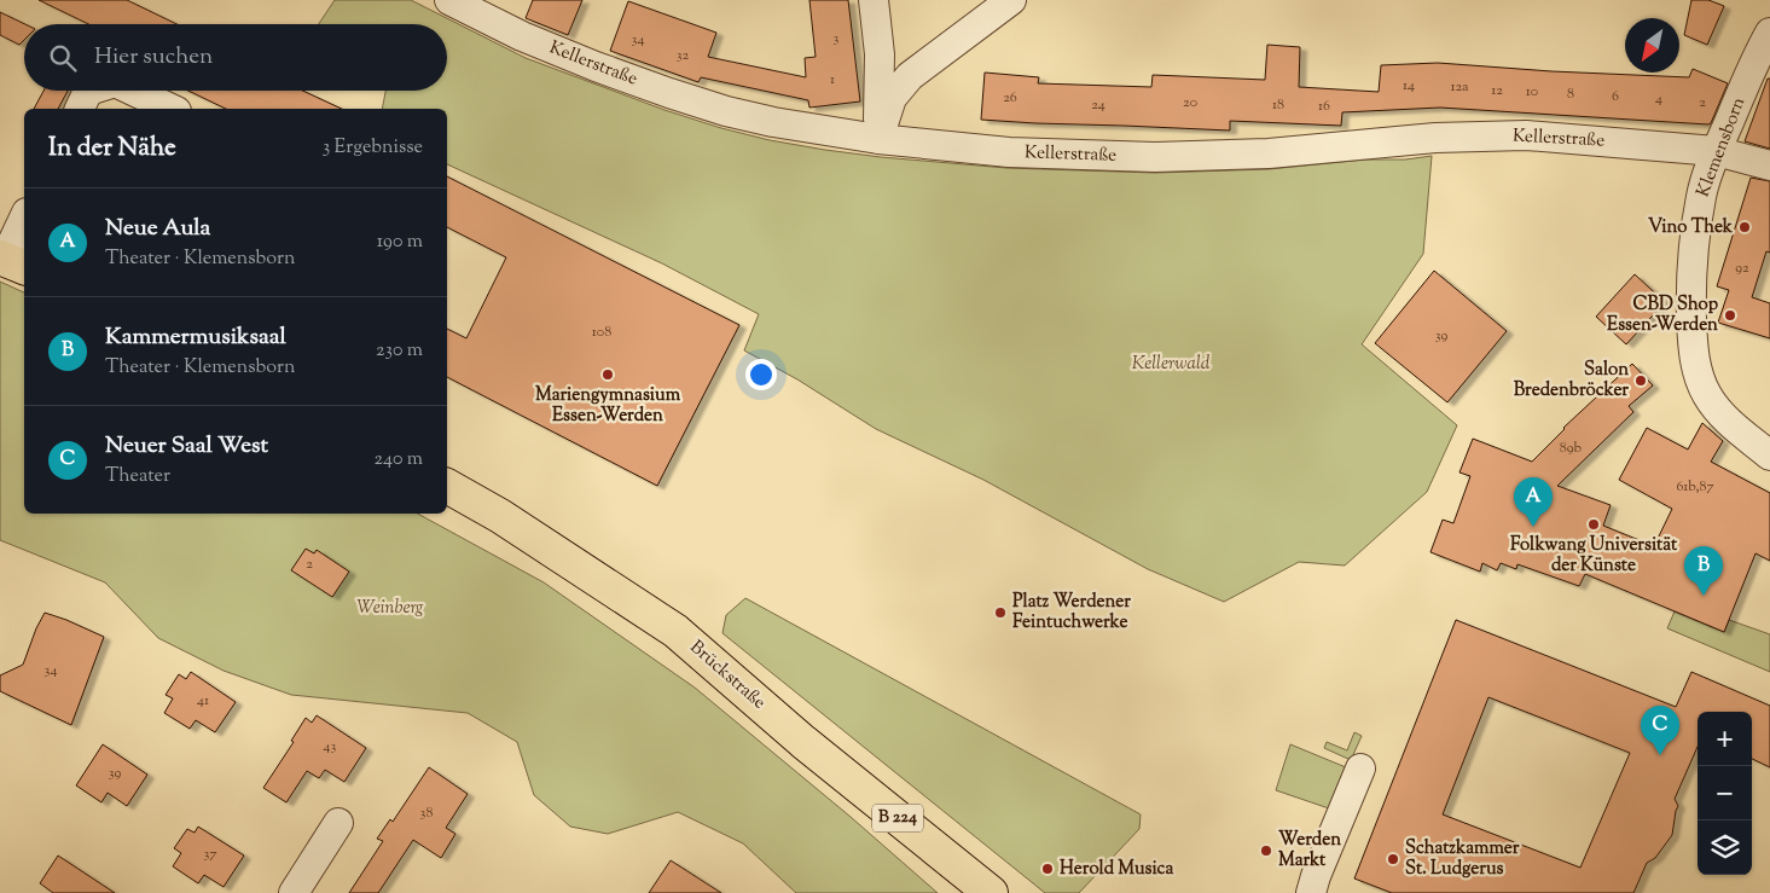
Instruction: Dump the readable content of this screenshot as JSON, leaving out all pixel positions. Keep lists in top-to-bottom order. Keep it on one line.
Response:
{"streets":{"main road":["Brückstraße","B 224"],"street":["Kellerstraße","Klemensborn"]},"crossings":[["Kellerstraße","Klemensborn"]],"parks":["Kellerwald","Weinberg"],"places":["Vino Thek","CBD Shop Essen-Werden","Mariengymnasium Essen-Werden","Salon Bredenbröcker","Folkwang Universität der Künste","Platz Werdener Feintuchwerke","Werden Markt","Schatzkammer St. Ludgerus","Herold Musica"],"house_numbers":["3","34","32","1","14","12a","12","10","8","6","26","4","20","2","24","18","16","92","108","39","89b","61b,87","2","34","41","43","39","38","37"],"north":"bottom left","page":{"search":"Hier suchen","heading":["In der Nähe","3 Ergebnisse"],"list":[{"mark":"A","name":"Neue Aula","note":"Theater · Klemensborn","value":"190 m"},{"mark":"B","name":"Kammermusiksaal","note":"Theater · Klemensborn","value":"230 m"},{"mark":"C","name":"Neuer Saal West","note":"Theater","value":"240 m"}],"pins":["A","B","C"],"map_buttons":["+","−"]}}
